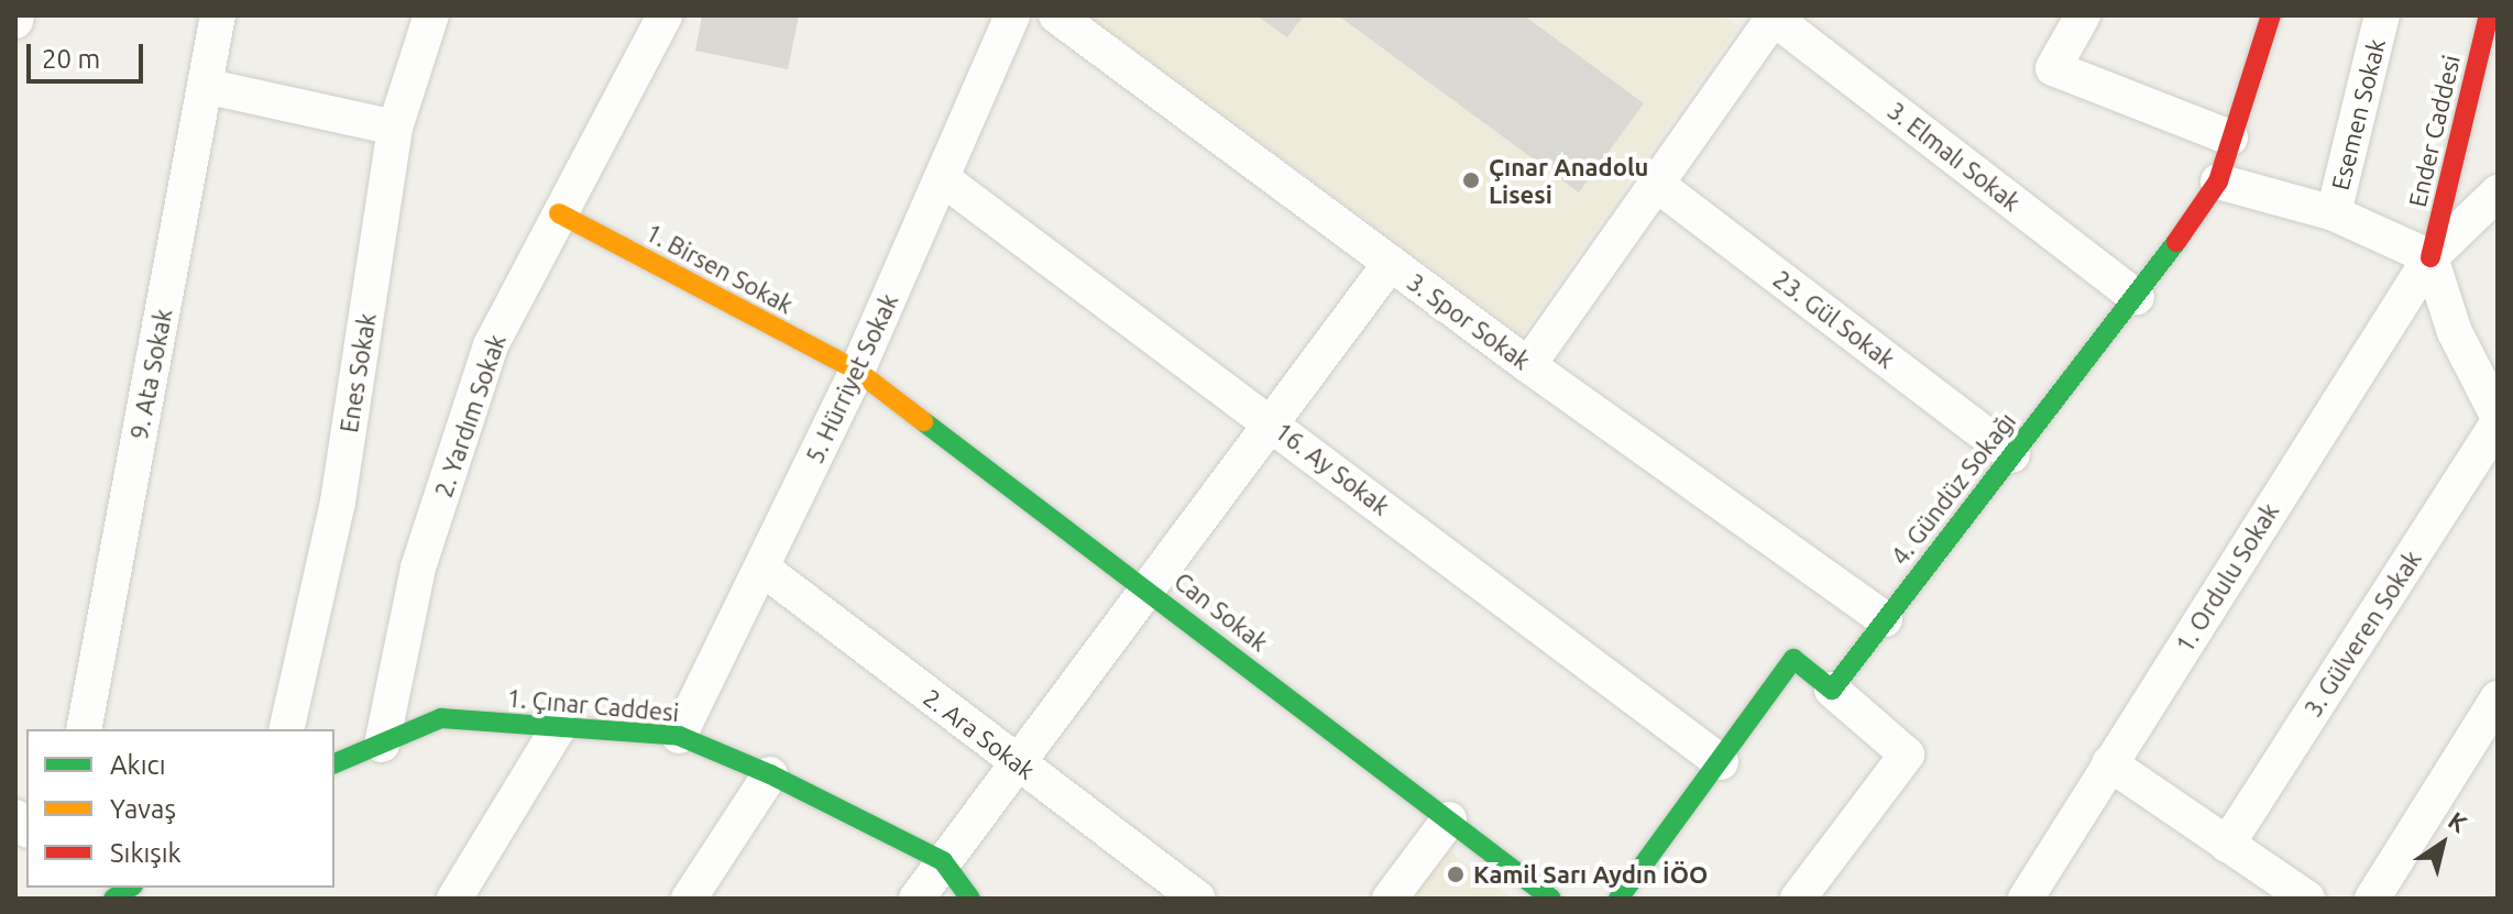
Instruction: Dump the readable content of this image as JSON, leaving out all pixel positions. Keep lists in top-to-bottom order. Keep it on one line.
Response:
{"streets":{"street":["Esemen Sokak","Ender Caddesi","3. Elmalı Sokak","1. Birsen Sokak","23. Gül Sokak","3. Spor Sokak","Enes Sokak","9. Ata Sokak","5. Hürriyet Sokak","2. Yardım Sokak","16. Ay Sokak","4. Gündüz Sokağı","1. Ordulu Sokak","Can Sokak","3. Gülveren Sokak","1. Çınar Caddesi","2. Ara Sokak"]},"crossings":[["Ender Caddesi","1. Ordulu Sokak"],["3. Elmalı Sokak","4. Gündüz Sokağı"],["1. Birsen Sokak","5. Hürriyet Sokak"],["1. Birsen Sokak","2. Yardım Sokak"],["1. Birsen Sokak","Can Sokak"],["23. Gül Sokak","4. Gündüz Sokağı"],["3. Spor Sokak","4. Gündüz Sokağı"],["5. Hürriyet Sokak","16. Ay Sokak"],["5. Hürriyet Sokak","Can Sokak"],["5. Hürriyet Sokak","1. Çınar Caddesi"],["5. Hürriyet Sokak","2. Ara Sokak"],["2. Yardım Sokak","1. Çınar Caddesi"]],"places":["Çınar Anadolu Lisesi","Kamil Sarı Aydın İÖO"],"legend":["Akıcı","Yavaş","Sıkışık"],"scale_bar":"20 m","north":"top right"}
